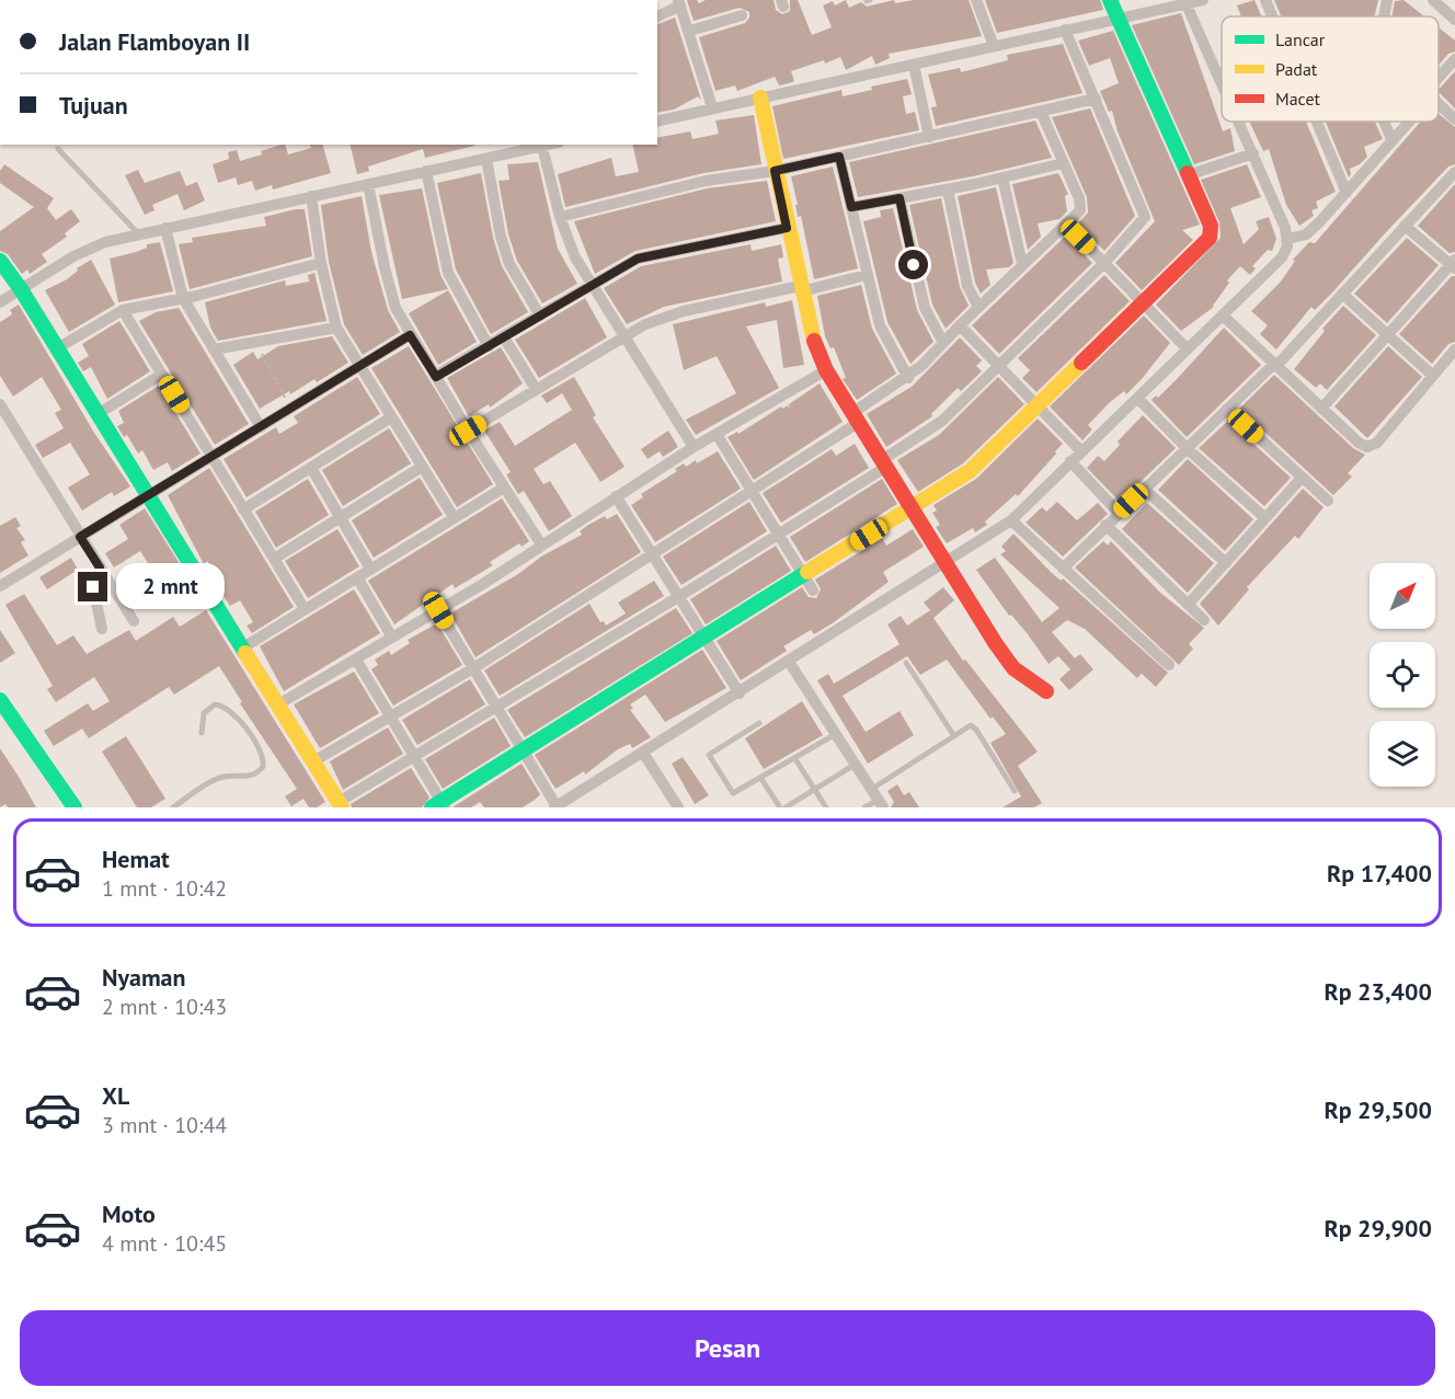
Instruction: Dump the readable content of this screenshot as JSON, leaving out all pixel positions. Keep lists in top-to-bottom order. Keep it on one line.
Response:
{"legend":["Lancar","Padat","Macet"],"north":"top right","page":{"banner":["Jalan Flamboyan II","Tujuan"],"bubble":"2 mnt","list":[{"name":"Hemat","note":"1 mnt · 10:42","value":"Rp 17,400"},{"name":"Nyaman","note":"2 mnt · 10:43","value":"Rp 23,400"},{"name":"XL","note":"3 mnt · 10:44","value":"Rp 29,500"},{"name":"Moto","note":"4 mnt · 10:45","value":"Rp 29,900"}],"buttons":"Pesan"}}
